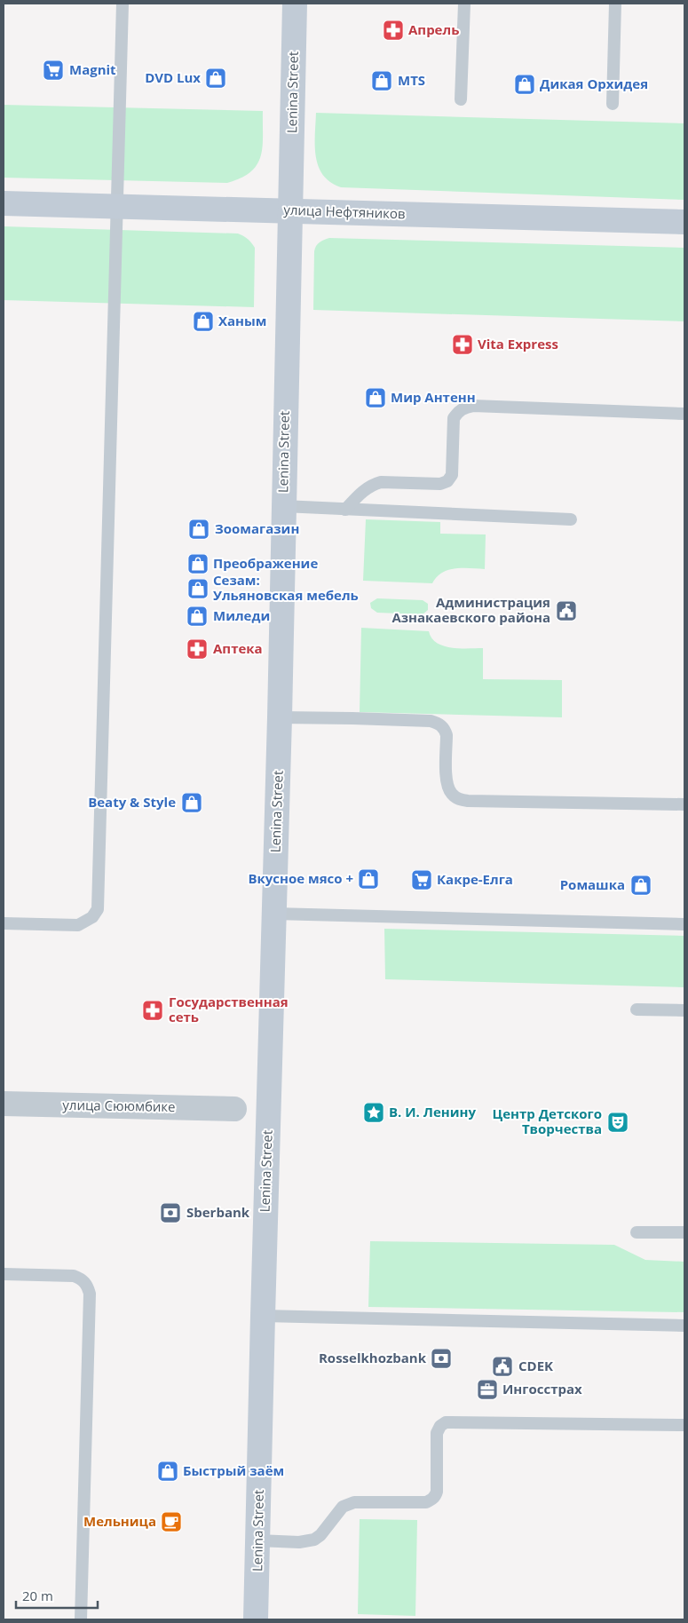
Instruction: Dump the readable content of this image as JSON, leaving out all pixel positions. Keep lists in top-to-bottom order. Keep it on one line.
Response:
{"streets":{"main road":["Lenina Street","улица Нефтяников"],"street":["улица Сююмбике"]},"crossings":[["Lenina Street","улица Нефтяников"]],"places":{"pharmacy":["Апрель","Vita Express","Аптека","Государственная сеть"],"supermarket":["Magnit","Какре-Елга"],"shop":["DVD Lux","MTS","Дикая Орхидея","Ханым","Мир Антенн","Зоомагазин","Преображение","Сезам: Ульяновская мебель","Миледи","Beaty & Style","Вкусное мясо +","Ромашка","Быстрый заём"],"public building":["Администрация Азнакаевского района","CDEK"],"place":["В. И. Ленину"],"theatre":["Центр Детского Творчества"],"bank":["Sberbank","Rosselkhozbank"],"office":["Ингосстрах"],"cafe":["Мельница"]},"scale_bar":"20 m"}
